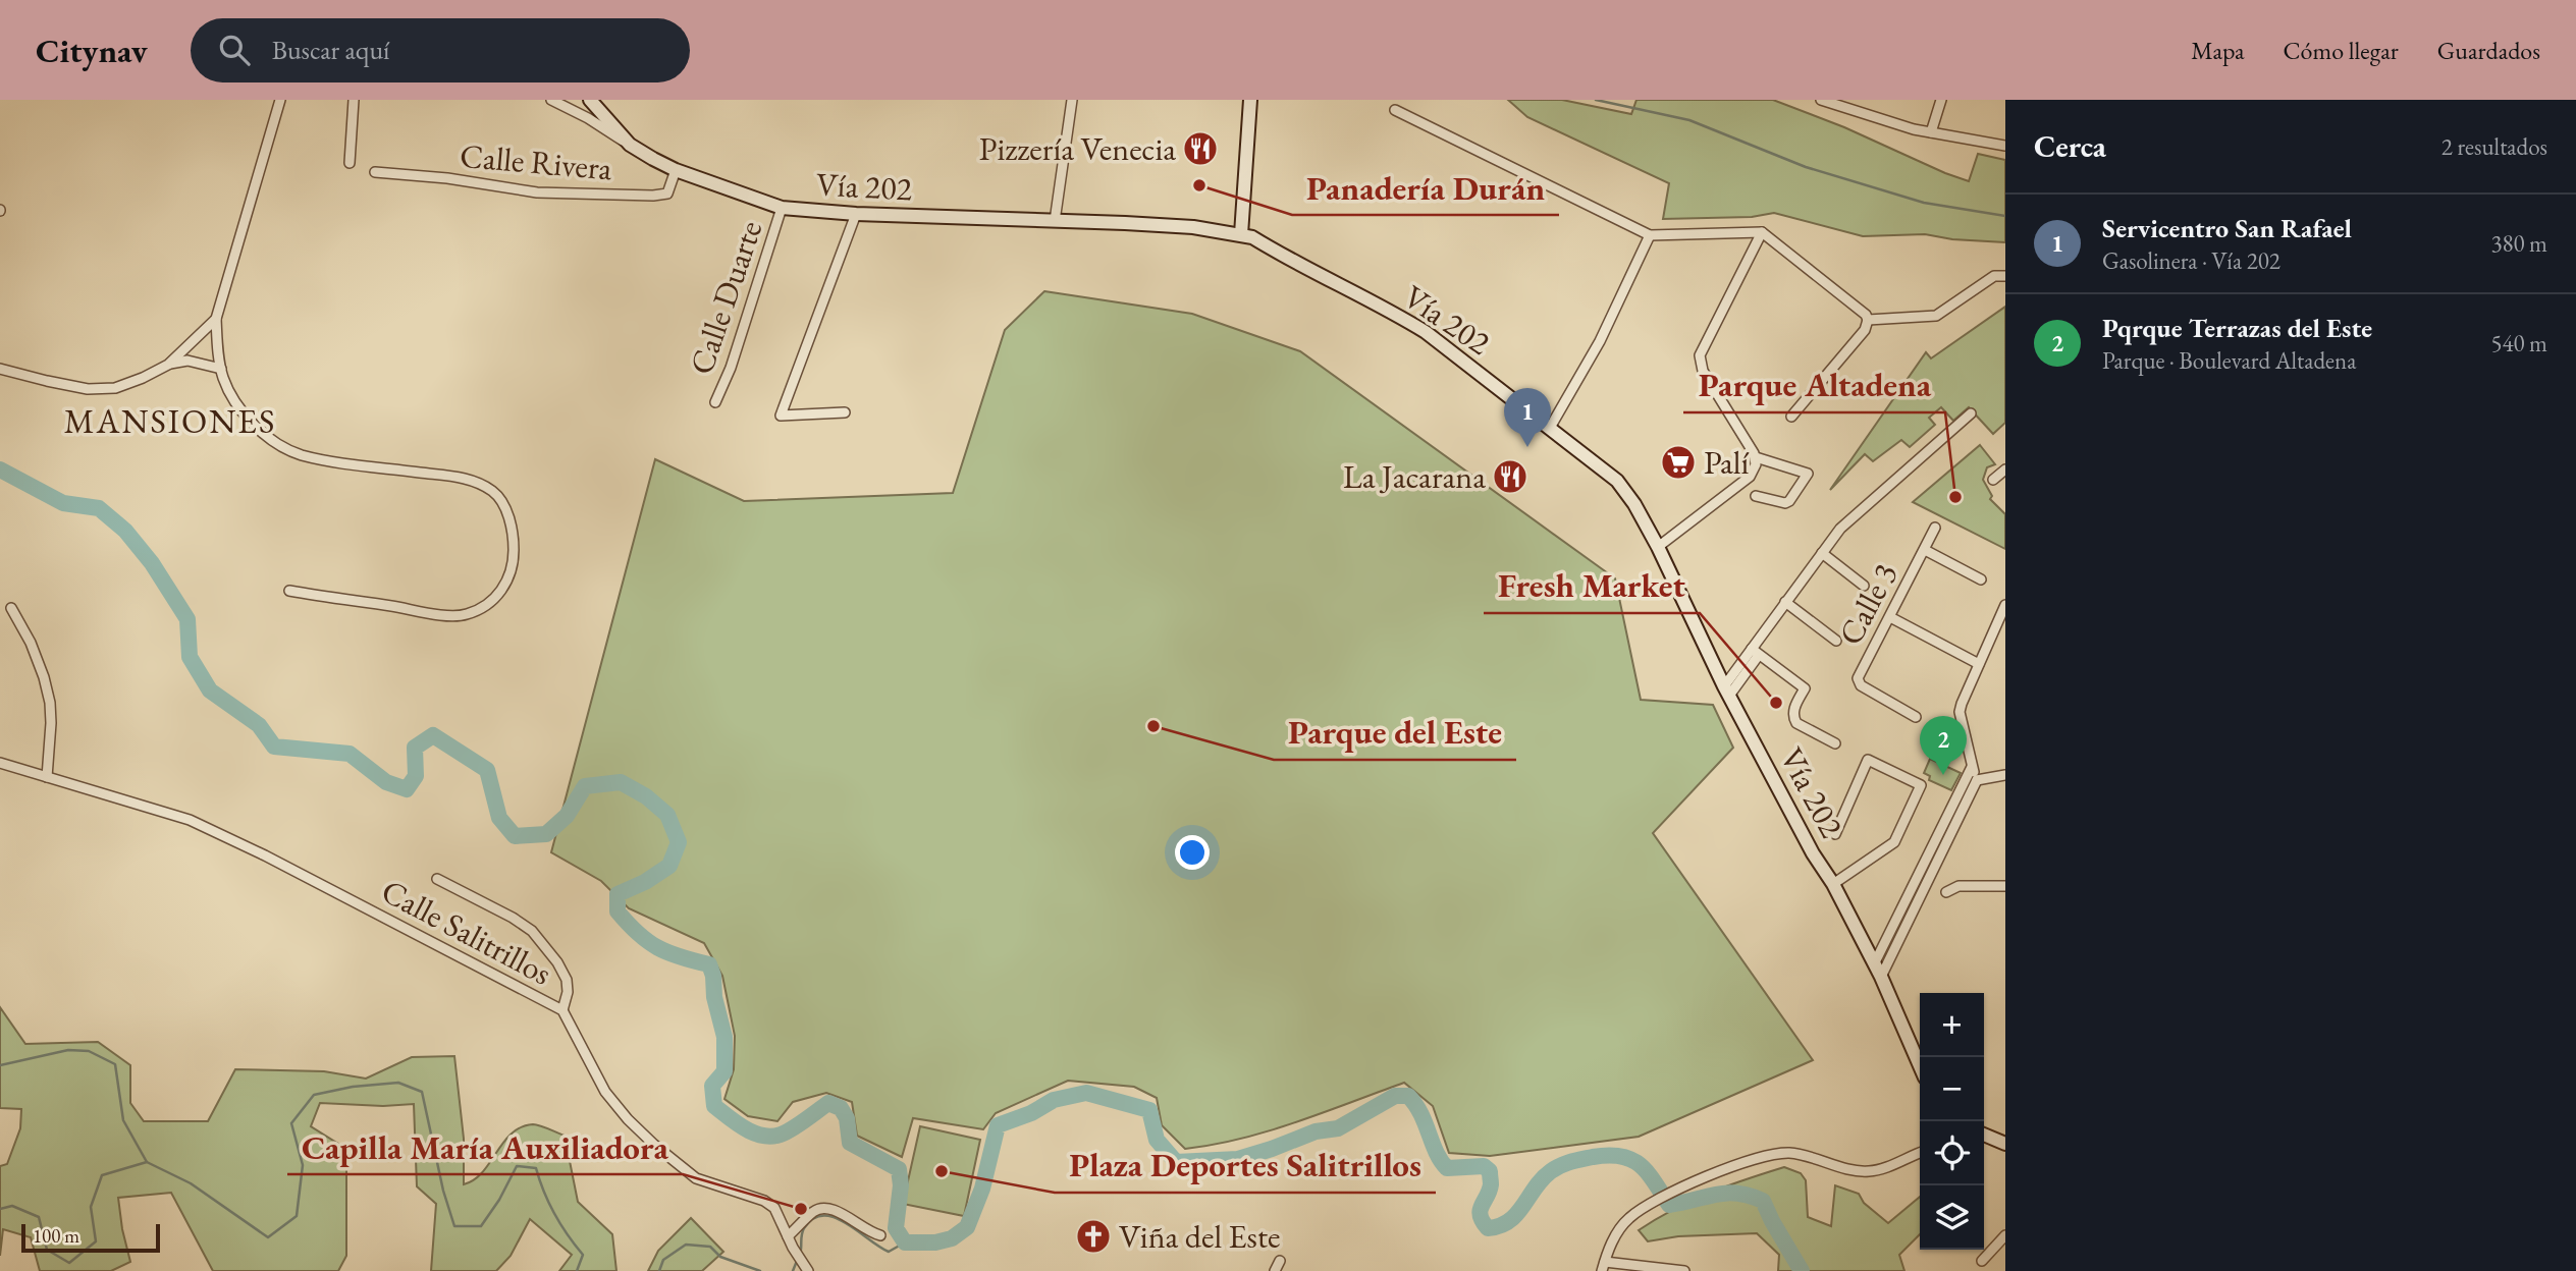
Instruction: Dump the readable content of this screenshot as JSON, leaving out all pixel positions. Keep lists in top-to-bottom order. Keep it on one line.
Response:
{"streets":{"main road":["Vía 202"],"street":["Calle Rivera","Calle Duarte","Calle 3","Calle Salitrillos"]},"crossings":[["Calle Rivera","Vía 202"],["Vía 202","Calle Duarte"]],"districts":["MANSIONES"],"places":{"restaurant":["Pizzería Venecia","La Jacarana"],"other":["Panadería Durán","Parque Altadena","Fresh Market","Parque del Este","Plaza Deportes Salitrillos","Capilla María Auxiliadora"],"supermarket":["Palí"],"church":["Viña del Este"]},"scale_bar":"100 m","page":{"header":"Citynav","search":"Buscar aquí","nav":["Mapa","Cómo llegar","Guardados"],"heading":["Cerca","2 resultados"],"list":[{"mark":"1","name":"Servicentro San Rafael","note":"Gasolinera · Vía 202","value":"380 m"},{"mark":"2","name":"Pqrque Terrazas del Este","note":"Parque · Boulevard Altadena","value":"540 m"}],"pins":["1","2"],"map_buttons":["+","−"],"scale":"100 m"}}
